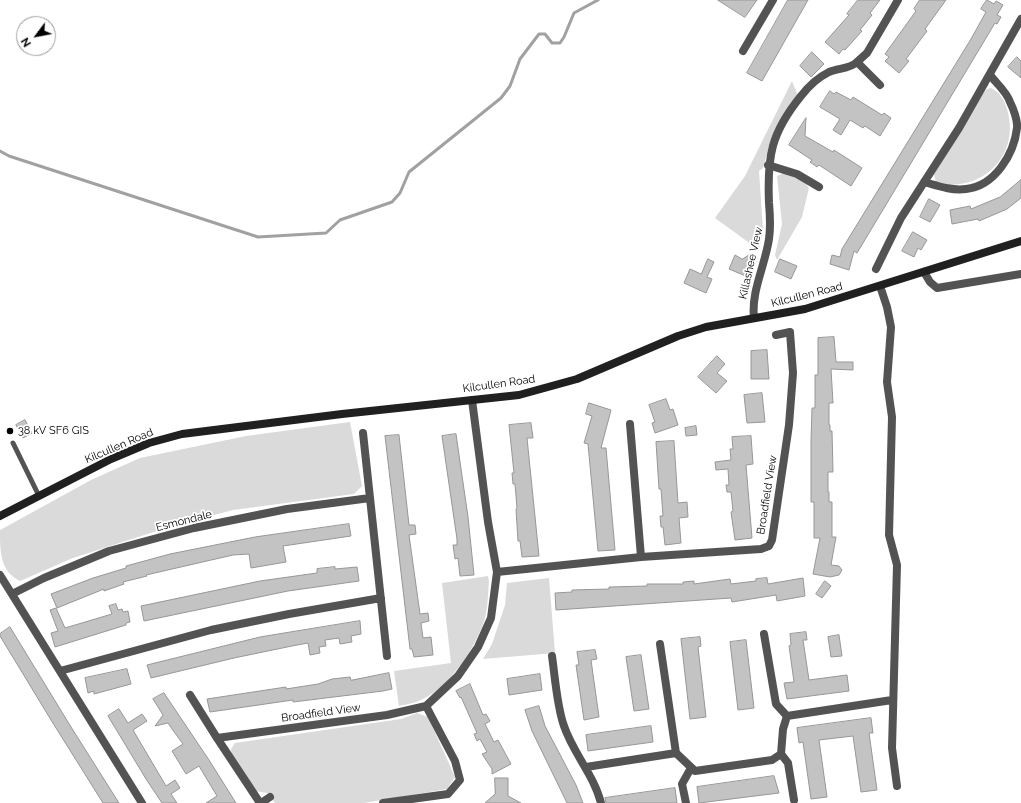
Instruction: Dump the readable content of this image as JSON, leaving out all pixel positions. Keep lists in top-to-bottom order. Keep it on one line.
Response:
{"streets":{"main road":["Kilcullen Road"],"street":["Killashee View","Broadfield View","Esmondale"]},"crossings":[["Killashee View","Kilcullen Road"]],"places":["38 kV SF6 GIS"],"north":"bottom left"}
